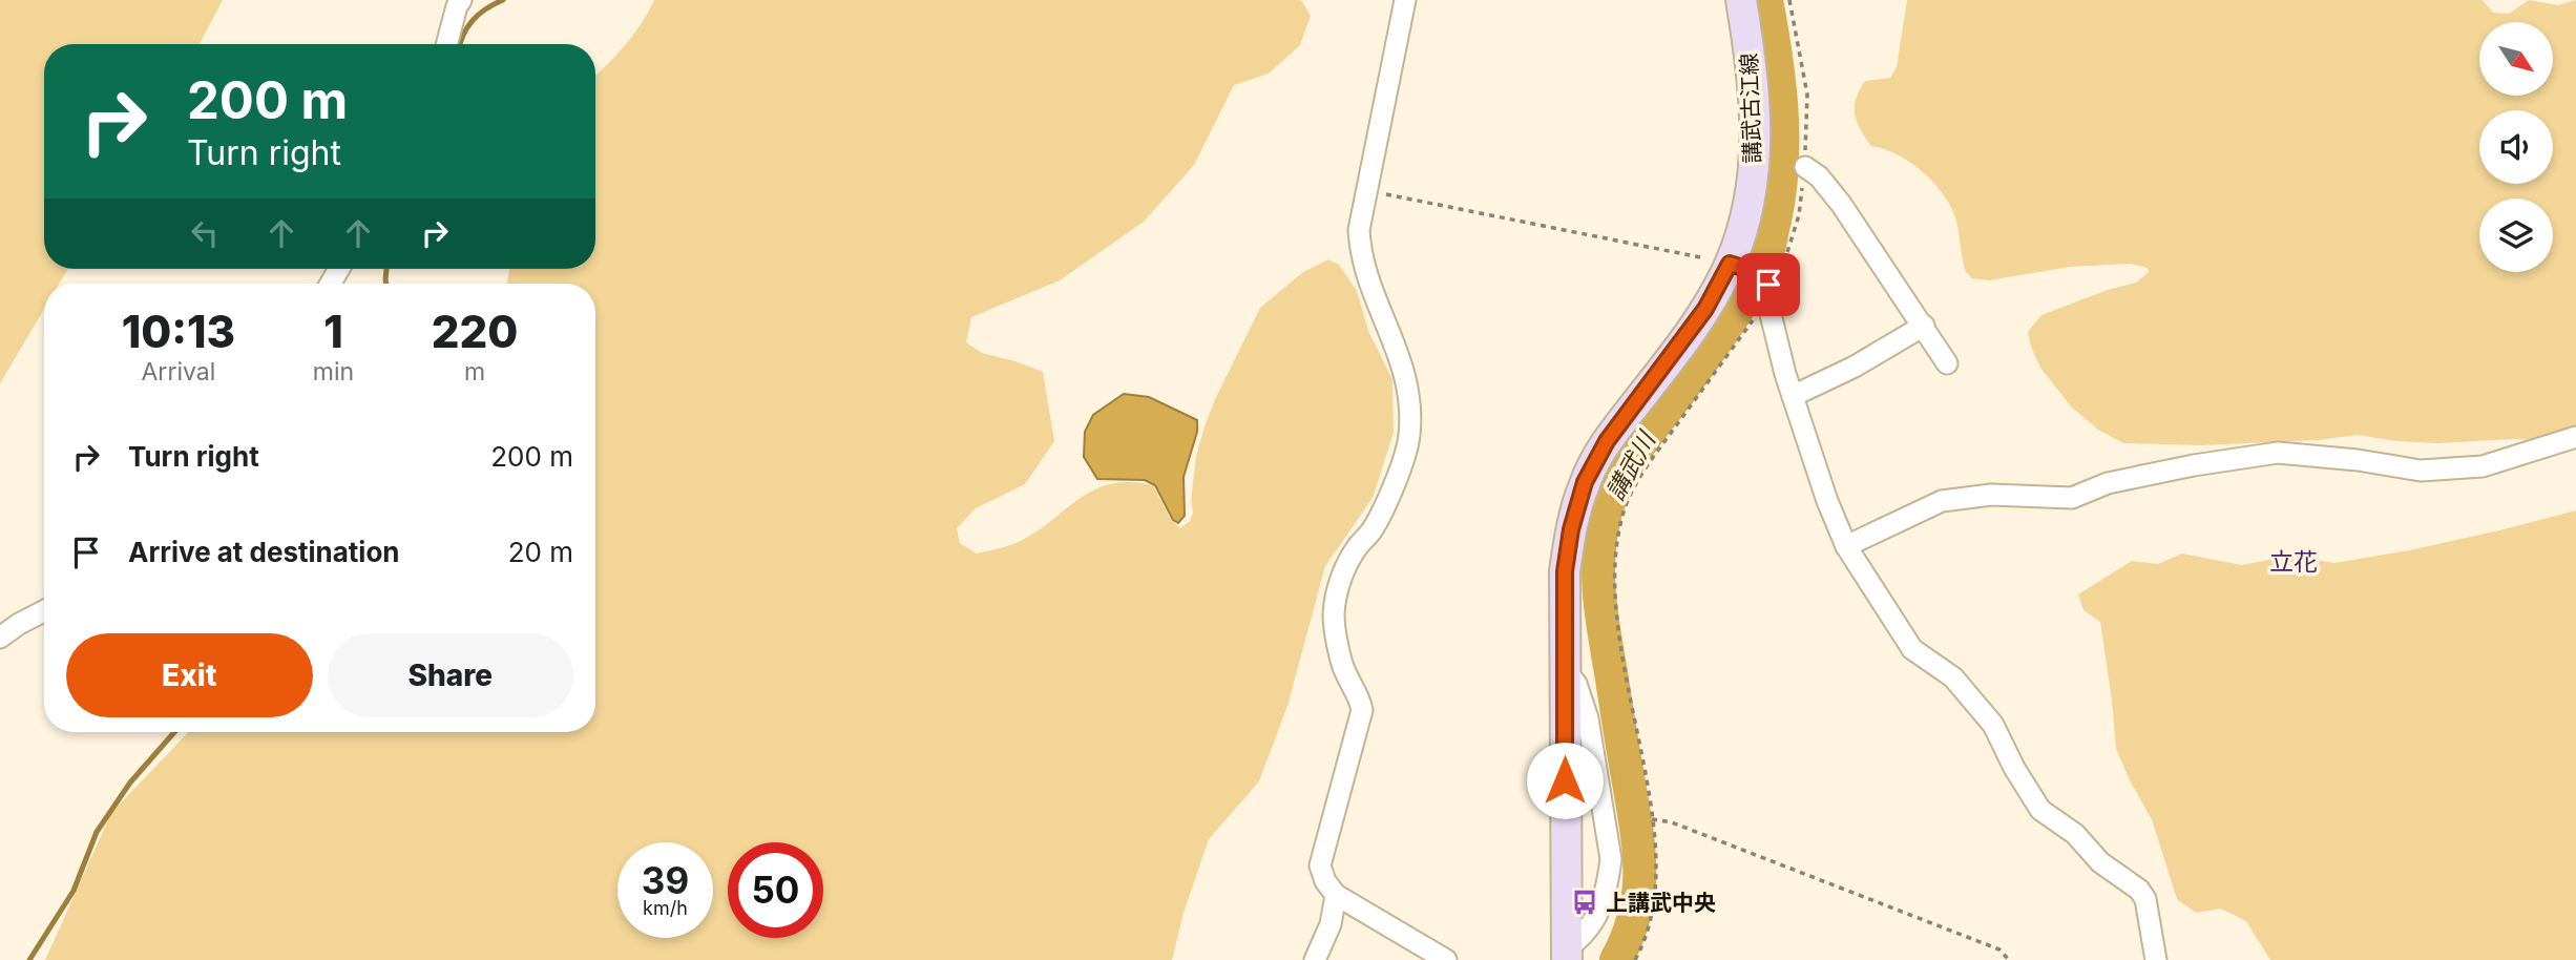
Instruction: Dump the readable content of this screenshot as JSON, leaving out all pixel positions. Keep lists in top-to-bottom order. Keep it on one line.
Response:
{"streets":{"main road":["講武古江線"]},"districts":["立花"],"water":["講武川"],"places":{"bus stop":["上講武中央"]},"north":"bottom right","page":{"turn":["200 m","Turn right"],"eta":["10:13","Arrival","1","min","220","m"],"list":[{"name":"Turn right","value":"200 m"},{"name":"Arrive at destination","value":"20 m"}],"buttons":["Exit","Share"],"speed":"39 km/h","limit":"50"}}
